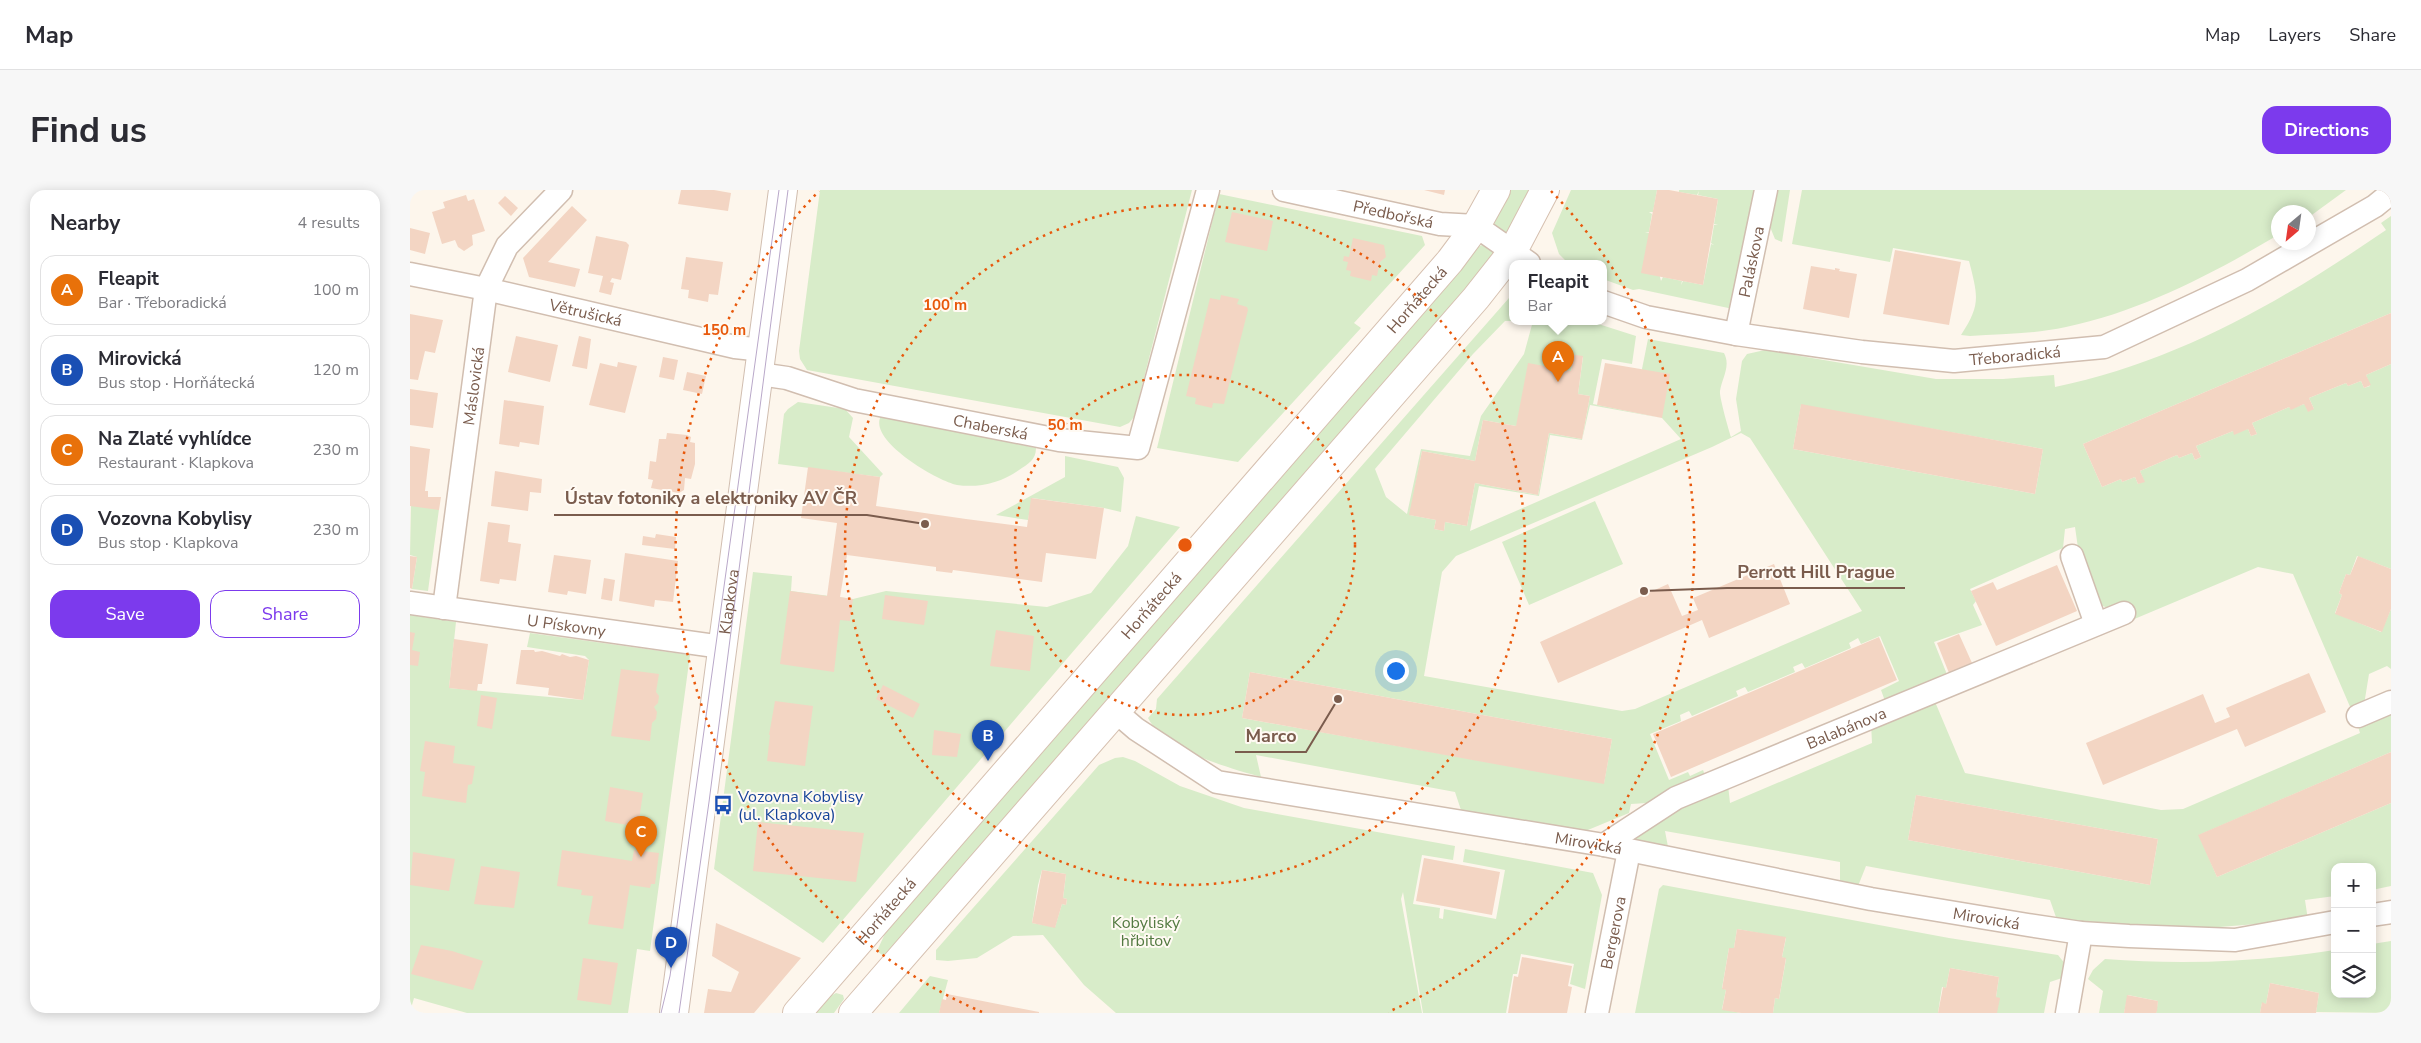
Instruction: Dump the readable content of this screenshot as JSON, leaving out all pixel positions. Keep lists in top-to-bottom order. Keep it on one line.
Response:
{"streets":{"main road":["Horňátecká","Klapkova"],"street":["Předbořská","Paláskova","Větrušická","Třeboradická","Máslovická","Chaberská","U Pískovny","Balabánova","Mirovická","Bergerova"]},"crossings":[["Předbořská","Horňátecká"],["Paláskova","Třeboradická"],["Větrušická","Máslovická"],["Větrušická","Chaberská"],["Větrušická","Klapkova"],["Máslovická","U Pískovny"],["Chaberská","Klapkova"],["Klapkova","U Pískovny"],["Balabánova","Mirovická"],["Mirovická","Bergerova"]],"parks":["Kobyliský hřbitov"],"places":{"other":["Ústav fotoniky a elektroniky AV ČR","Perrott Hill Prague","Marco"],"bus stop":["Vozovna Kobylisy (ul. Klapkova)"]},"north":"bottom left","page":{"header":"Map","nav":["Map","Layers","Share"],"buttons":["Directions",["Save","Share"]],"title":"Find us","heading":["Nearby","4 results"],"list":[{"mark":"A","name":"Fleapit","note":"Bar · Třeboradická","value":"100 m"},{"mark":"B","name":"Mirovická","note":"Bus stop · Horňátecká","value":"120 m"},{"mark":"C","name":"Na Zlaté vyhlídce","note":"Restaurant · Klapkova","value":"230 m"},{"mark":"D","name":"Vozovna Kobylisy","note":"Bus stop · Klapkova","value":"230 m"}],"popup":["Fleapit","Bar"],"pins":["A","B","C","D"],"map_buttons":["+","−"]},"rings":["100 m","150 m","50 m"]}
